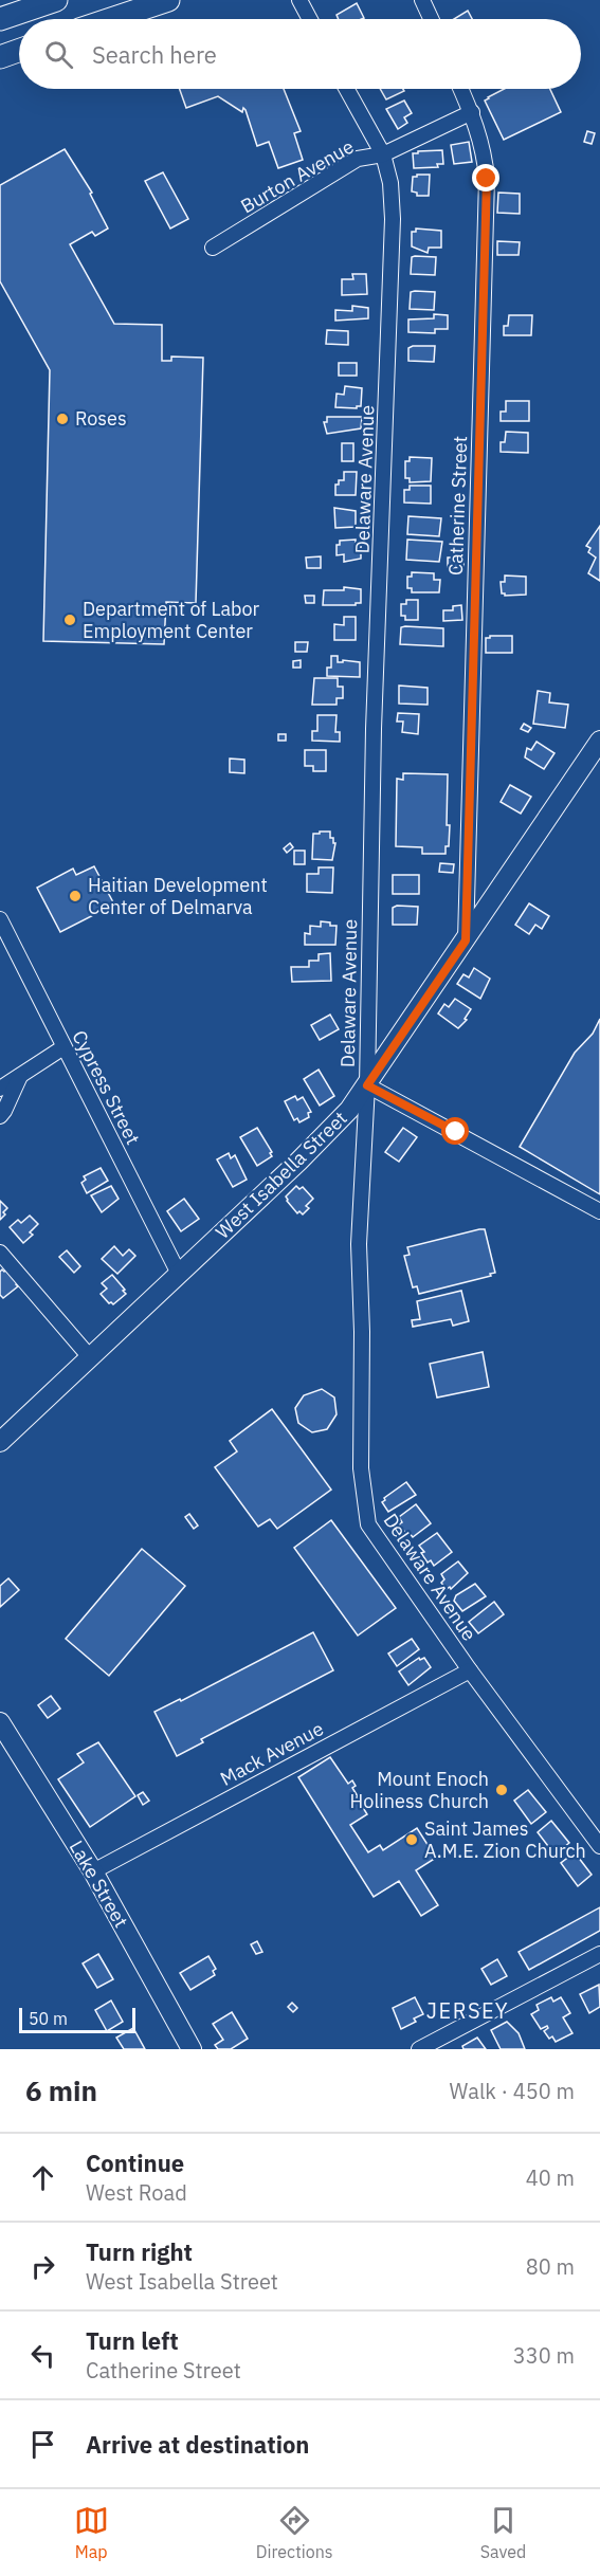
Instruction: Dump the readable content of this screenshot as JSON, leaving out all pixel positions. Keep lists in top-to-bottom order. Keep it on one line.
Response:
{"streets":{"street":["Burton Avenue","Delaware Avenue","Catherine Street","Cypress Street","West Isabella Street","Mack Avenue","Lake Street"]},"crossings":[["Burton Avenue","Delaware Avenue"],["Burton Avenue","Catherine Street"],["Delaware Avenue","West Isabella Street"],["Delaware Avenue","Mack Avenue"],["Catherine Street","West Isabella Street"],["Cypress Street","West Isabella Street"],["Mack Avenue","Lake Street"]],"districts":["JERSEY"],"places":["Roses","Department of Labor Employment Center","Haitian Development Center of Delmarva","Mount Enoch Holiness Church","Saint James A.M.E. Zion Church"],"scale_bar":"50 m","page":{"search":"Search here","scale":"50 m","heading":["6 min","Walk · 450 m"],"list":[["Continue","West Road","40 m"],["Turn right","West Isabella Street","80 m"],["Turn left","Catherine Street","330 m"],"Arrive at destination"],"nav":["Map","Directions","Saved"]}}
